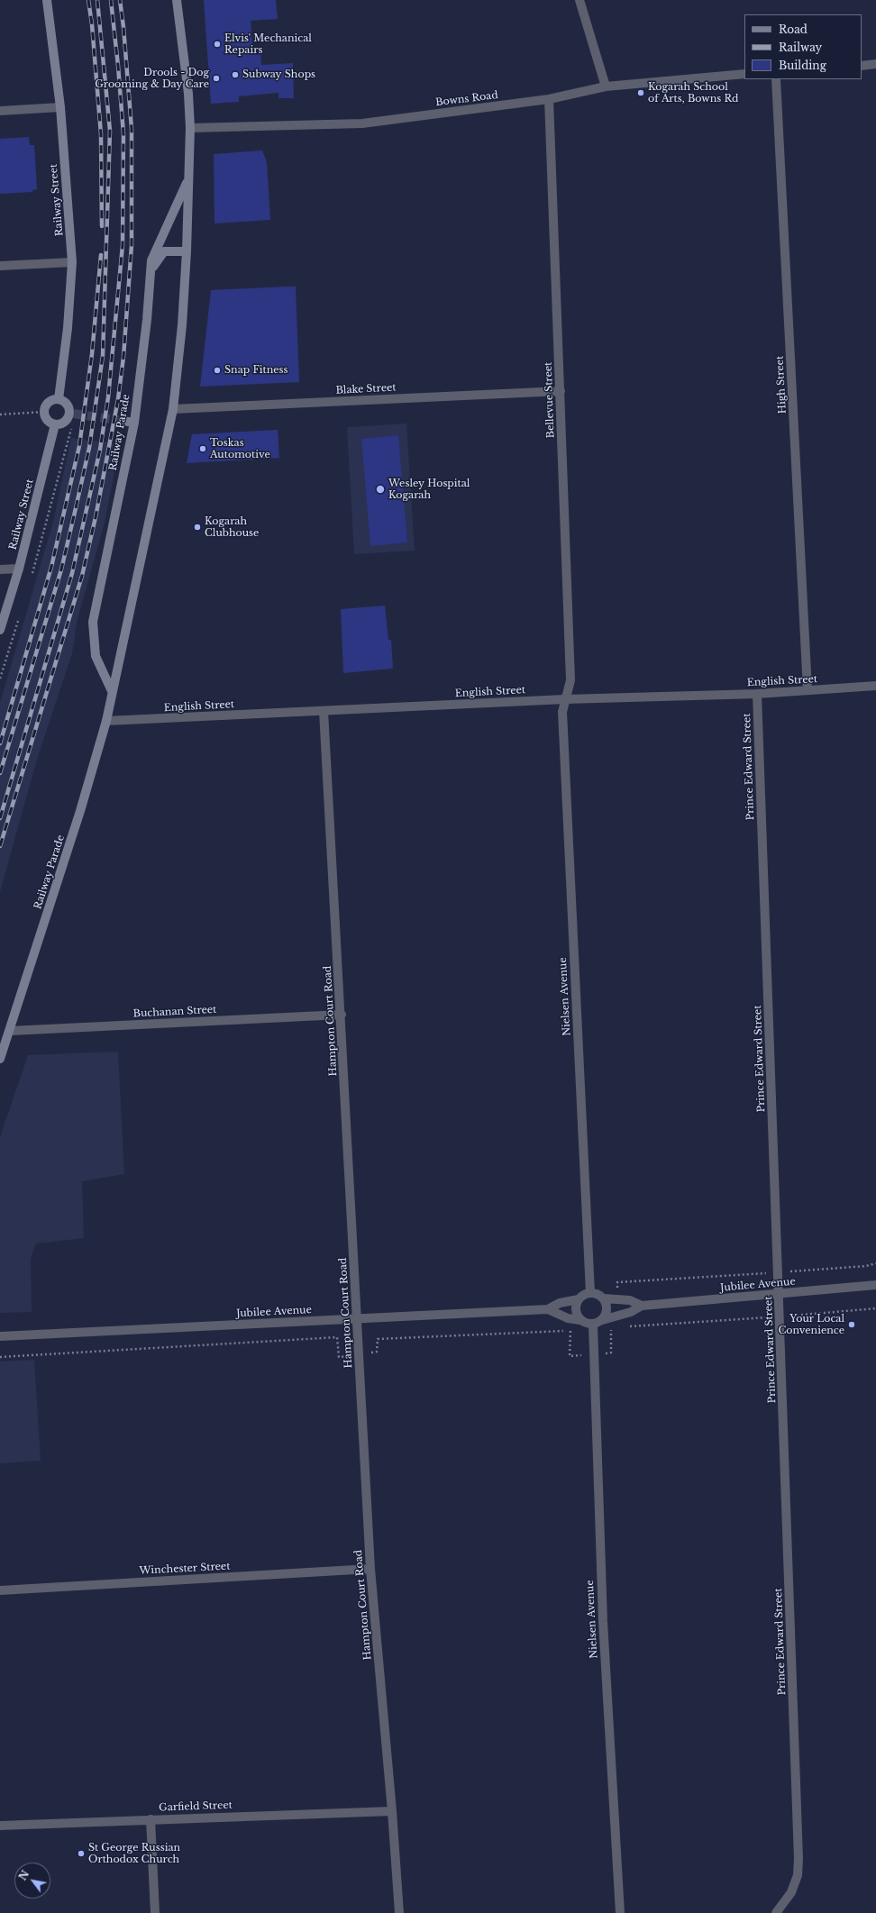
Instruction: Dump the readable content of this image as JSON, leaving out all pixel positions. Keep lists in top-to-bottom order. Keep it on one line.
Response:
{"streets":{"main road":["Railway Street","Railway Parade"],"street":["Bowns Road","High Street","Blake Street","Bellevue Street","English Street","Prince Edward Street","Nielsen Avenue","Buchanan Street","Hampton Court Road","Jubilee Avenue","Winchester Street","Garfield Street"]},"crossings":[["Bowns Road","Bellevue Street"],["Bowns Road","Railway Parade"],["High Street","English Street"],["Blake Street","Bellevue Street"],["Blake Street","Railway Parade"],["Bellevue Street","English Street"],["Bellevue Street","Nielsen Avenue"],["Railway Parade","English Street"],["Railway Parade","Buchanan Street"],["English Street","Prince Edward Street"],["English Street","Nielsen Avenue"],["English Street","Hampton Court Road"],["Prince Edward Street","Jubilee Avenue"],["Nielsen Avenue","Jubilee Avenue"],["Buchanan Street","Hampton Court Road"],["Hampton Court Road","Jubilee Avenue"],["Hampton Court Road","Winchester Street"],["Hampton Court Road","Garfield Street"]],"places":["Elvis' Mechanical Repairs","Subway Shops","Drools - Dog Grooming & Day Care","Kogarah School of Arts, Bowns Rd","Snap Fitness","Toskas Automotive","Wesley Hospital Kogarah","Kogarah Clubhouse","Your Local Convenience","St George Russian Orthodox Church"],"legend":["Road","Railway","Building"],"north":"top left"}
